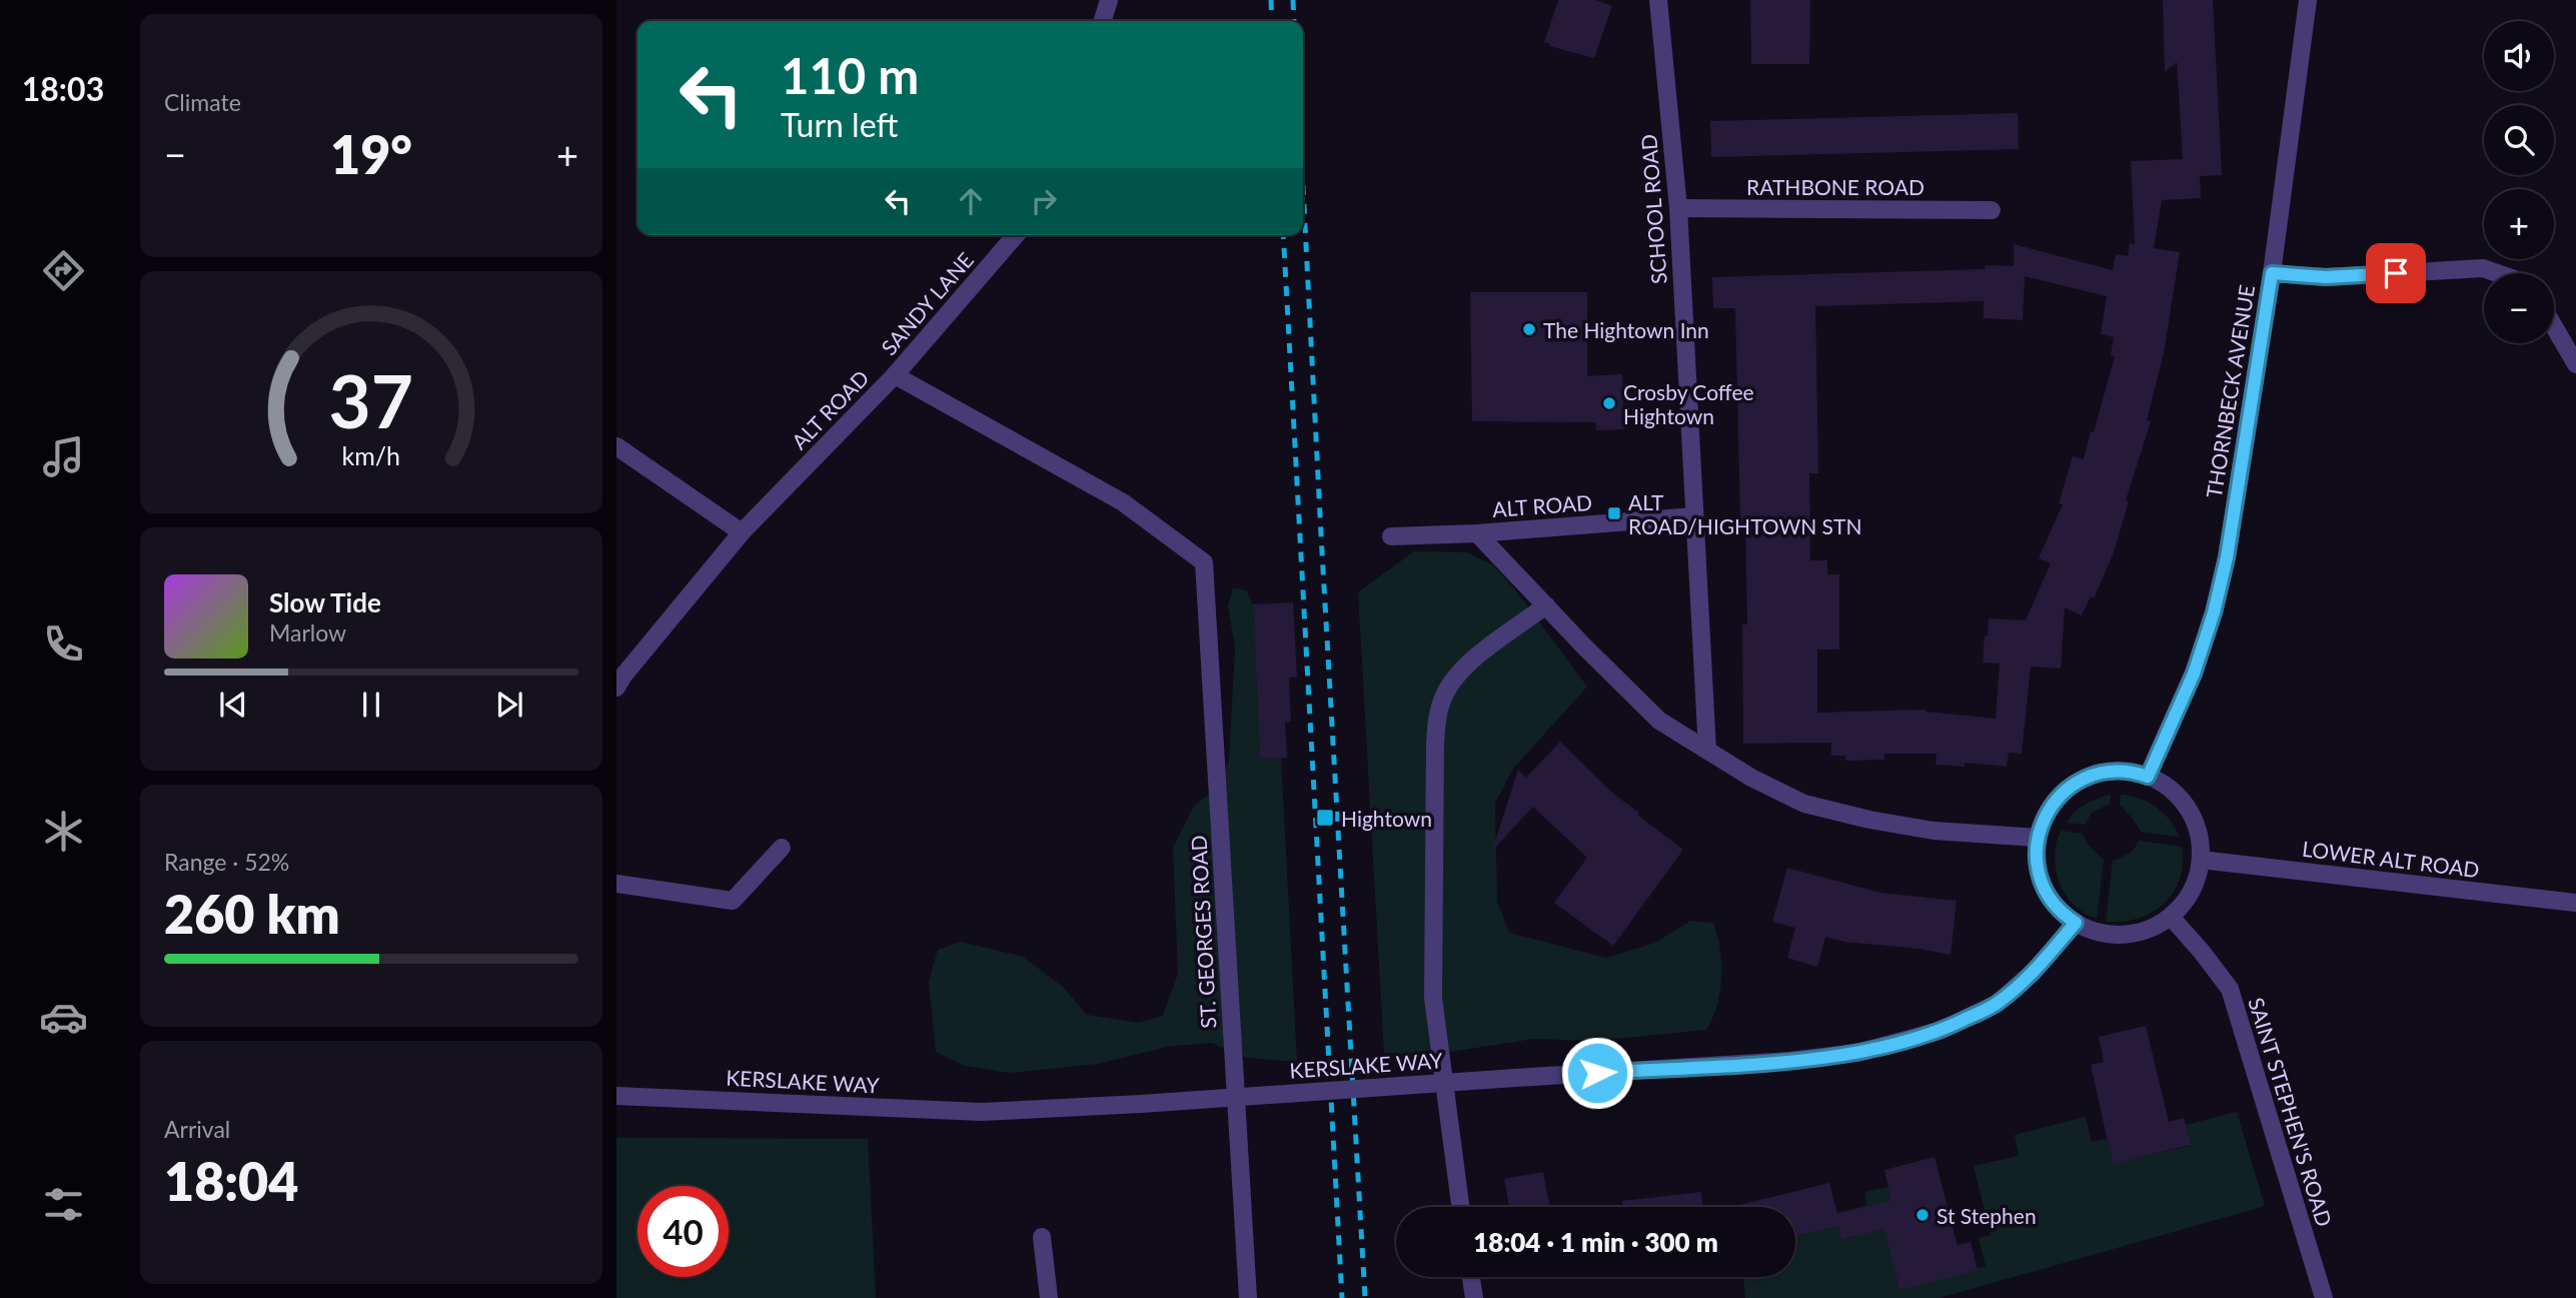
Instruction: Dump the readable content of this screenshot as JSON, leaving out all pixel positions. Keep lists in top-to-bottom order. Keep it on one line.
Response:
{"streets":{"street":["RATHBONE ROAD","SCHOOL ROAD","SANDY LANE","THORNBECK AVENUE","ALT ROAD","LOWER ALT ROAD","ST. GEORGES ROAD","KERSLAKE WAY","SAINT STEPHEN'S ROAD"]},"crossings":[["RATHBONE ROAD","SCHOOL ROAD"],["SCHOOL ROAD","ALT ROAD"],["SANDY LANE","ALT ROAD"],["THORNBECK AVENUE","LOWER ALT ROAD"],["THORNBECK AVENUE","KERSLAKE WAY"],["THORNBECK AVENUE","SAINT STEPHEN'S ROAD"],["ALT ROAD","ST. GEORGES ROAD"],["LOWER ALT ROAD","KERSLAKE WAY"],["LOWER ALT ROAD","SAINT STEPHEN'S ROAD"],["KERSLAKE WAY","SAINT STEPHEN'S ROAD"]],"places":{"other":["The Hightown Inn","Crosby Coffee Hightown","St Stephen"],"transit":["ALT ROAD/HIGHTOWN STN","Hightown"]},"page":{"tabs":"18:03","tile":["Climate",["Range · 52%","260 km"],["Arrival","18:04"]],"map_buttons":["+","−"],"turn":["110 m","Turn left"],"heat":["−","19°","+"],"song":["Slow Tide","Marlow"],"limit":"40","trip":"18:04 · 1 min · 300 m","gauge":["37","km/h"]}}
